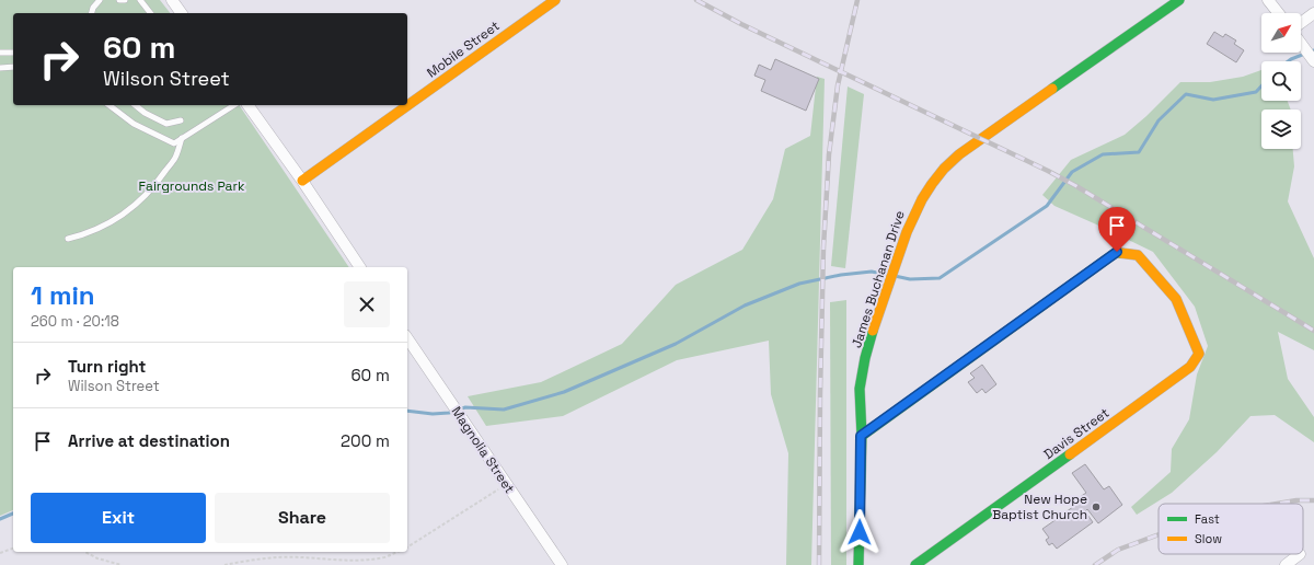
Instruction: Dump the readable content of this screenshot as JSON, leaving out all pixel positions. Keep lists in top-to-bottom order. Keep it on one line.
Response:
{"streets":{"street":["Mobile Street","James Buchanan Drive","Davis Street","Magnolia Street"]},"crossings":[["James Buchanan Drive","Davis Street"]],"parks":["Fairgrounds Park"],"places":["New Hope Baptist Church"],"legend":["Fast","Slow"],"north":"top right","page":{"turn":["60 m","Wilson Street"],"heading":["1 min","260 m · 20:18"],"list":[{"name":"Turn right","note":"Wilson Street","value":"60 m"},{"name":"Arrive at destination","value":"200 m"}],"buttons":["Exit","Share"]}}
